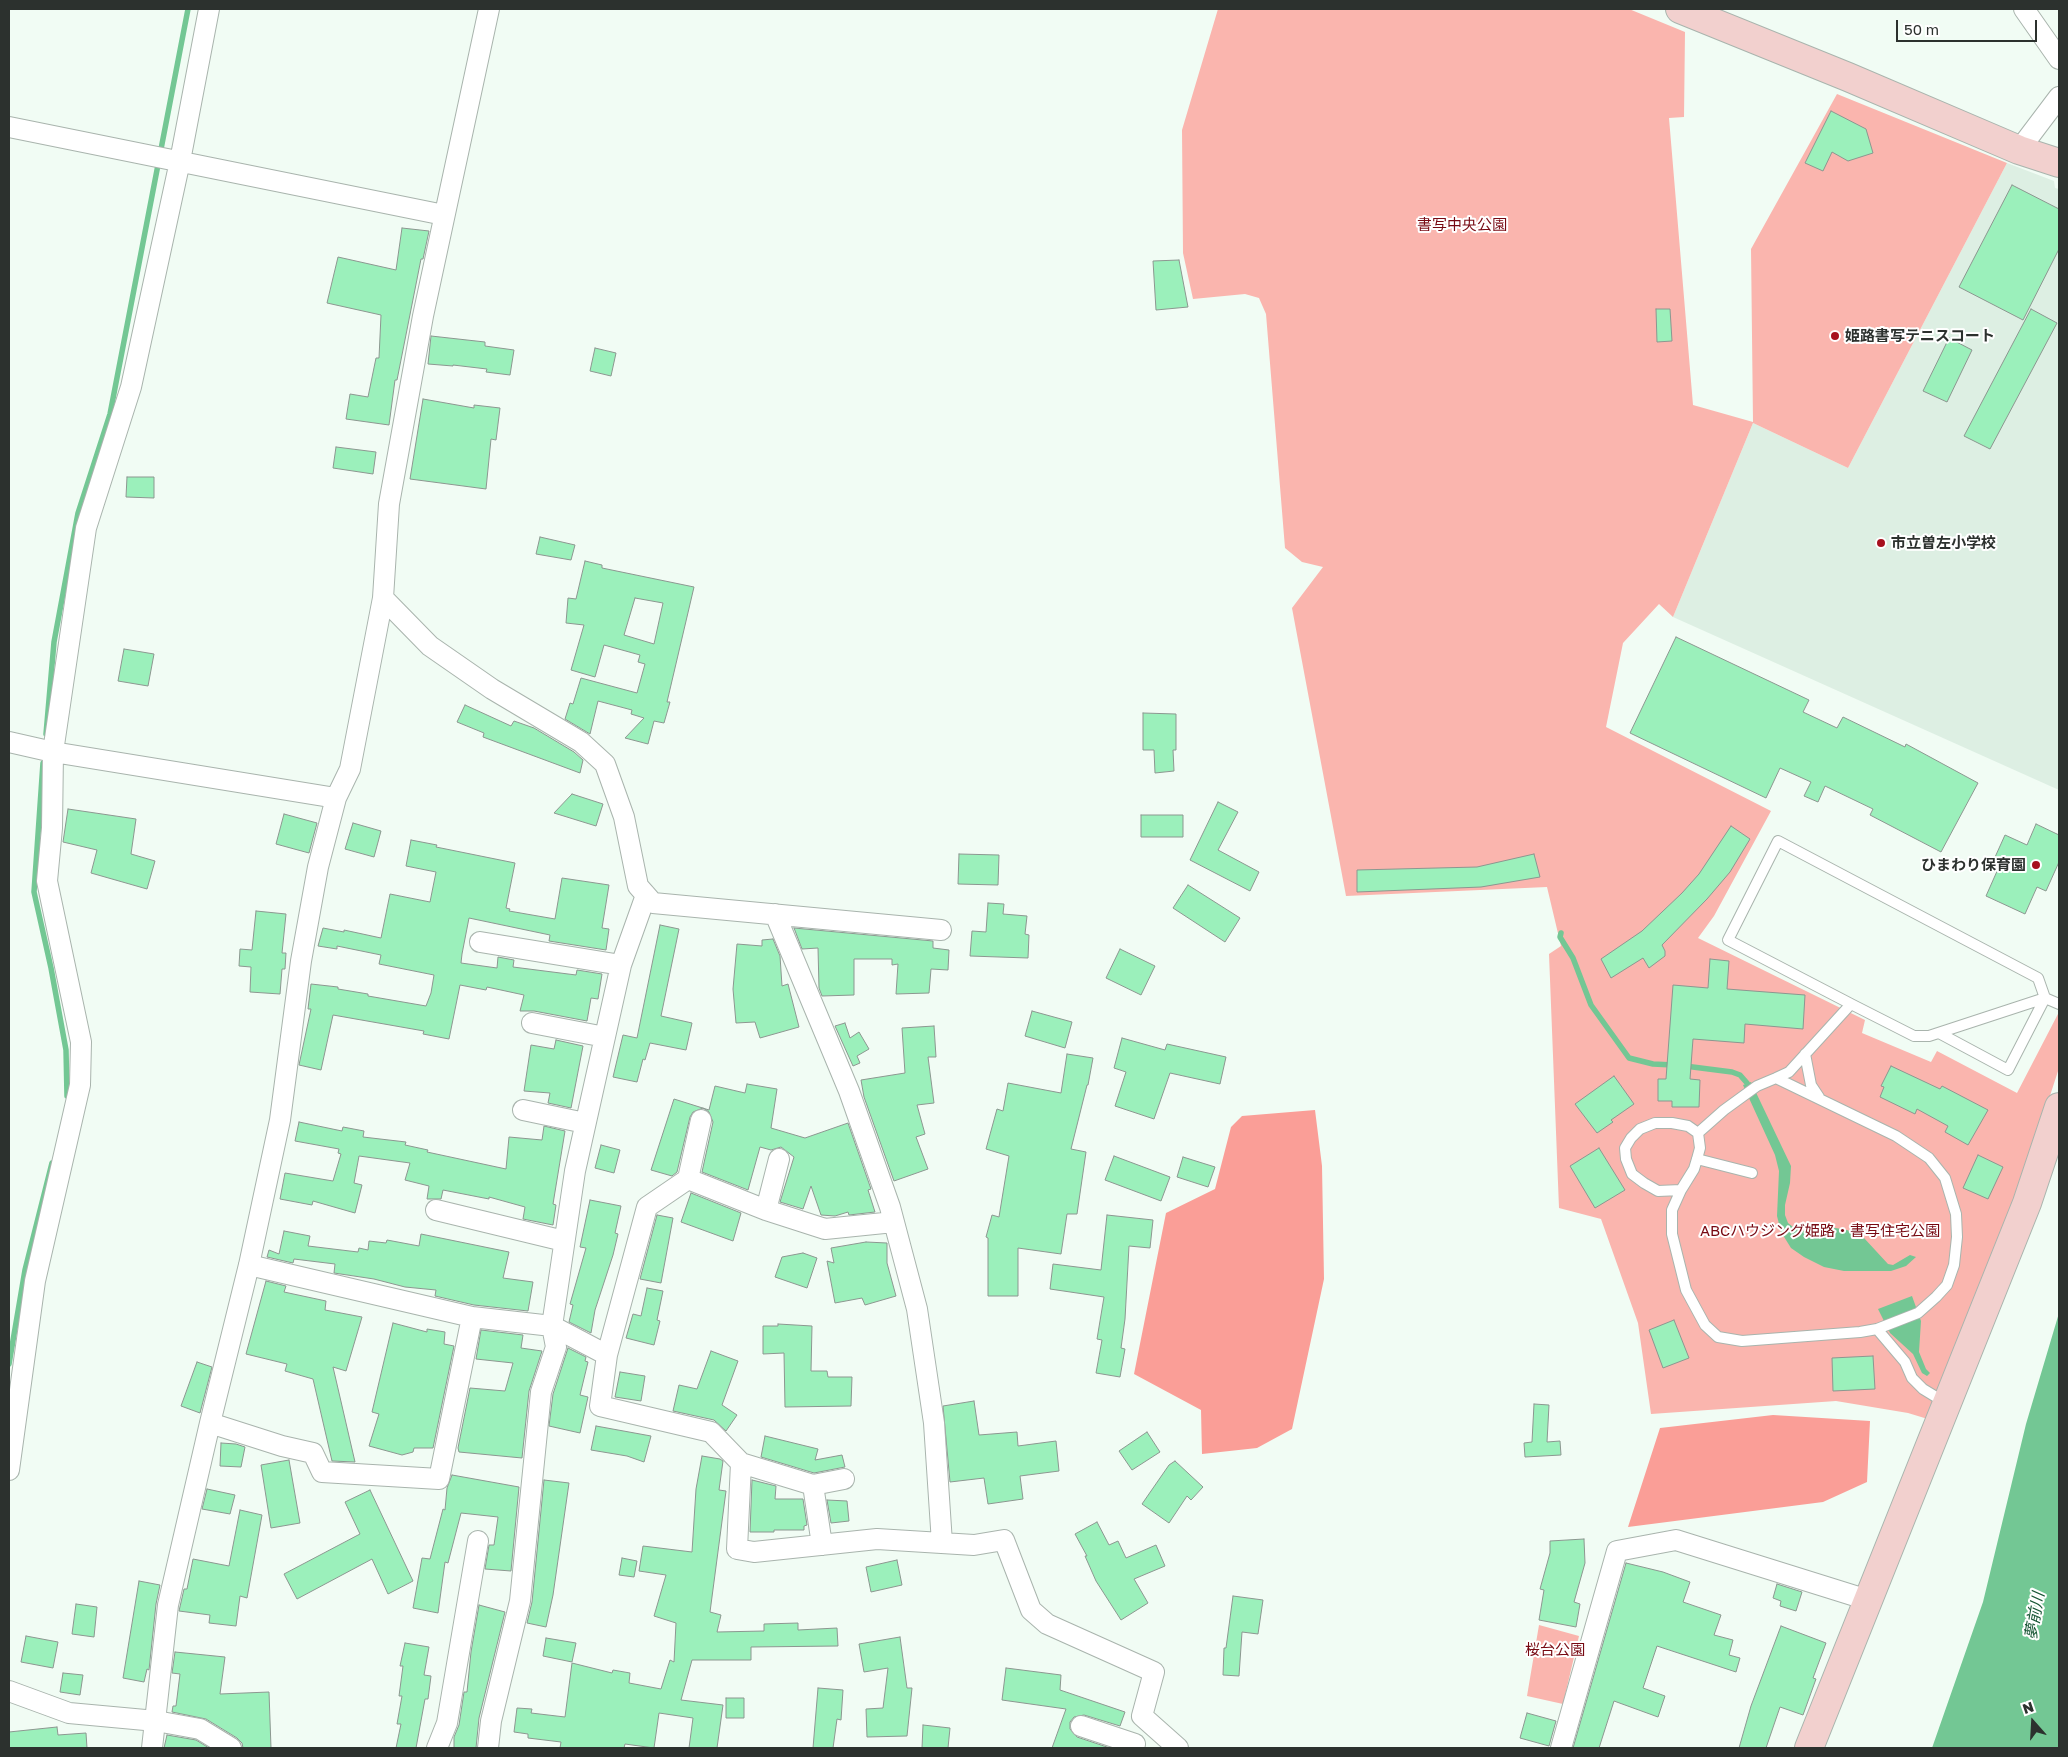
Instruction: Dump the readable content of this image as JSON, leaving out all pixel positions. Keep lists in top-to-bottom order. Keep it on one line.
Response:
{"water":["夢前川"],"parks":["書写中央公園","ABCハウジング姫路・書写住宅公園","桜台公園"],"places":["姫路書写テニスコート","市立曽左小学校","ひまわり保育園"],"scale_bar":"50 m","north":"top"}
